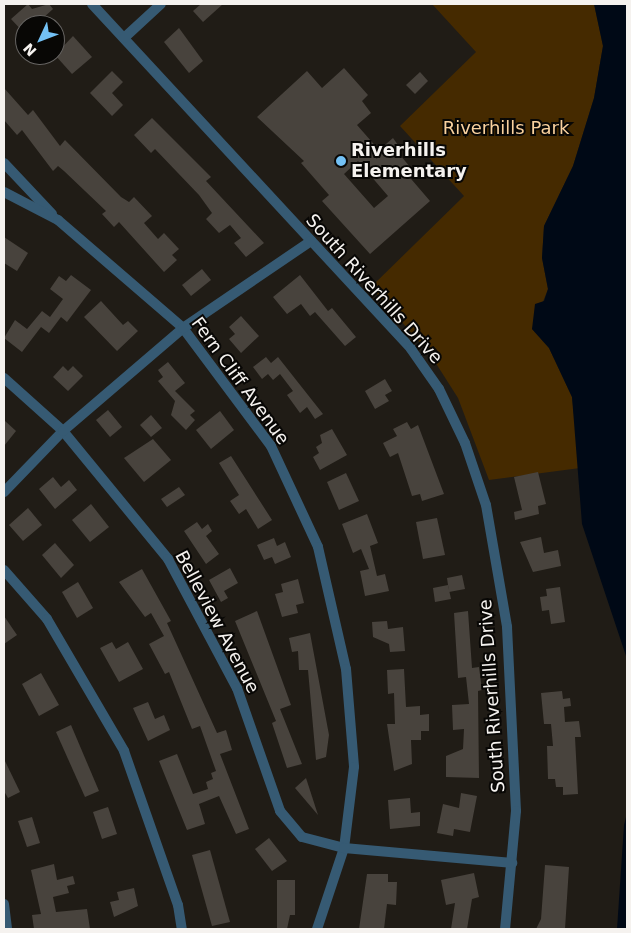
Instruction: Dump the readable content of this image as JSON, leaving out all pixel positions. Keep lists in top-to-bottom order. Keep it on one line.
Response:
{"streets":{"street":["South Riverhills Drive","Fern Cliff Avenue","Belleview Avenue"]},"crossings":[["South Riverhills Drive","Belleview Avenue"],["Fern Cliff Avenue","Belleview Avenue"]],"parks":["Riverhills Park"],"places":["Riverhills Elementary"],"north":"bottom left"}
